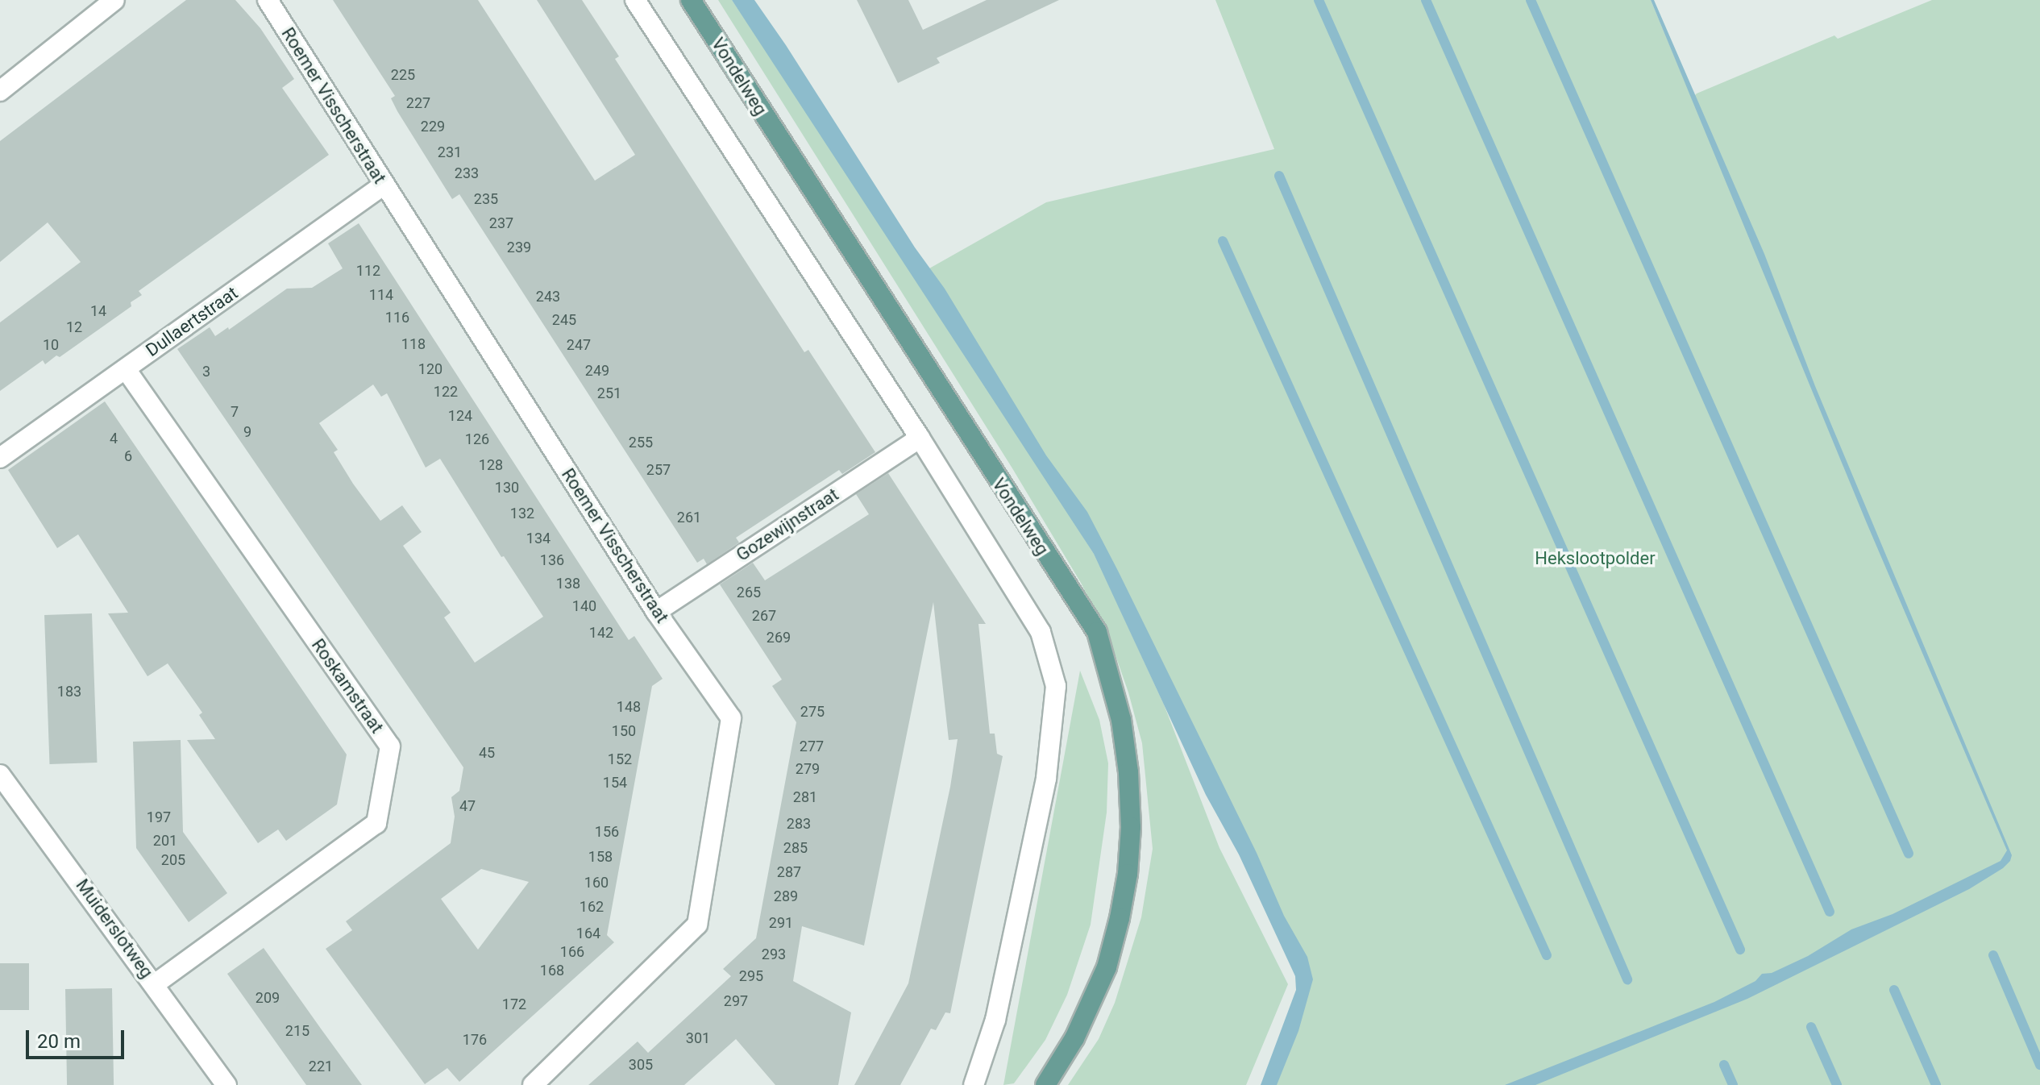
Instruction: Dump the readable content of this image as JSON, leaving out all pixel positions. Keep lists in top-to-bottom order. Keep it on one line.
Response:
{"streets":{"main road":["Vondelweg"],"street":["Roemer Visscherstraat","Dullaertstraat","Gozewijnstraat","Roskamstraat","Muiderslotweg"]},"crossings":[["Roemer Visscherstraat","Dullaertstraat"],["Roemer Visscherstraat","Gozewijnstraat"],["Dullaertstraat","Roskamstraat"],["Roskamstraat","Muiderslotweg"]],"parks":["Hekslootpolder"],"house_numbers":["225","227","229","231","233","235","237","239","112","114","243","14","116","245","12","118","10","247","120","249","3","122","251","7","124","9","4","126","255","6","128","257","130","132","261","134","136","138","265","140","267","142","269","183","148","275","150","277","45","152","279","154","281","47","197","283","156","201","285","158","205","287","160","289","162","291","164","166","293","168","295","209","297","172","215","301","176","305","221"],"scale_bar":"20 m"}
